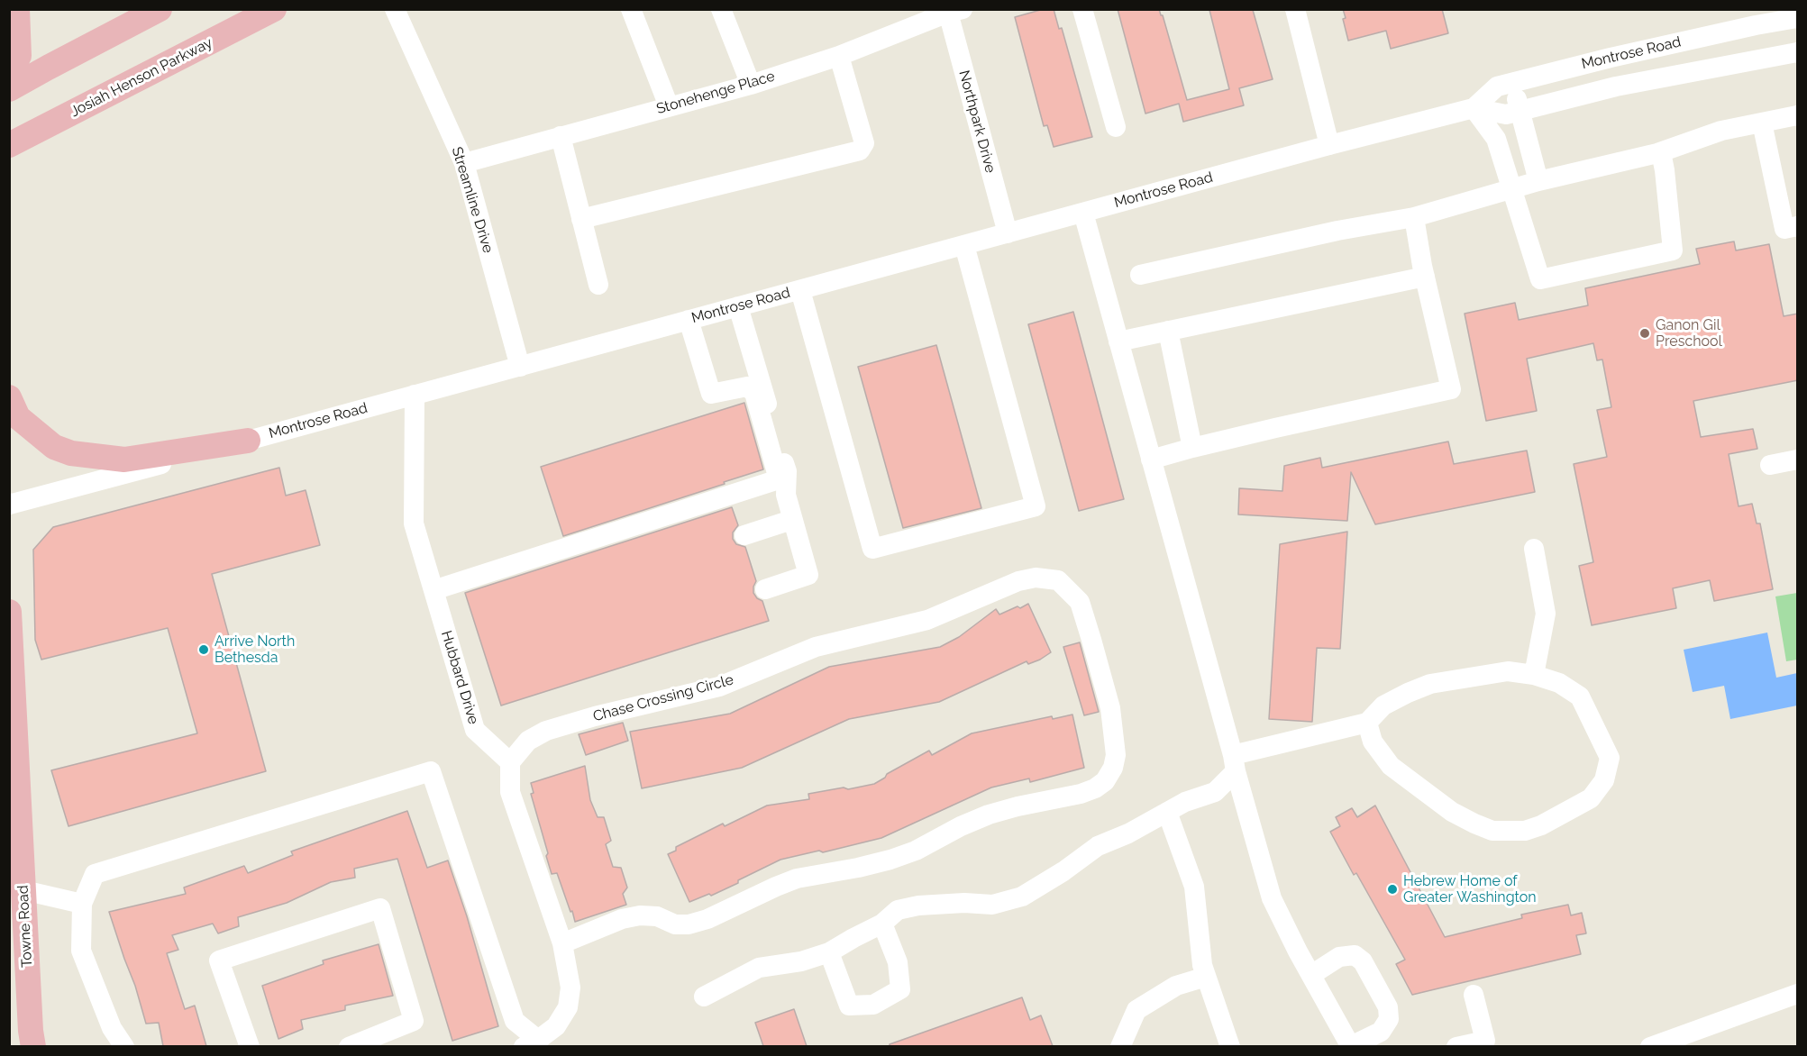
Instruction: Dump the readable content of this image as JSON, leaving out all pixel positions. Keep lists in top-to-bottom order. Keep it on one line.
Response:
{"streets":{"main road":["Josiah Henson Parkway","Towne Road"],"street":["Montrose Road","Stonehenge Place","Northpark Drive","Streamline Drive","Hubbard Drive","Chase Crossing Circle"]},"crossings":[["Montrose Road","Northpark Drive"],["Montrose Road","Streamline Drive"],["Montrose Road","Hubbard Drive"],["Stonehenge Place","Northpark Drive"],["Stonehenge Place","Streamline Drive"],["Hubbard Drive","Chase Crossing Circle"]],"places":["Ganon Gil Preschool","Arrive North Bethesda","Hebrew Home of Greater Washington"]}
